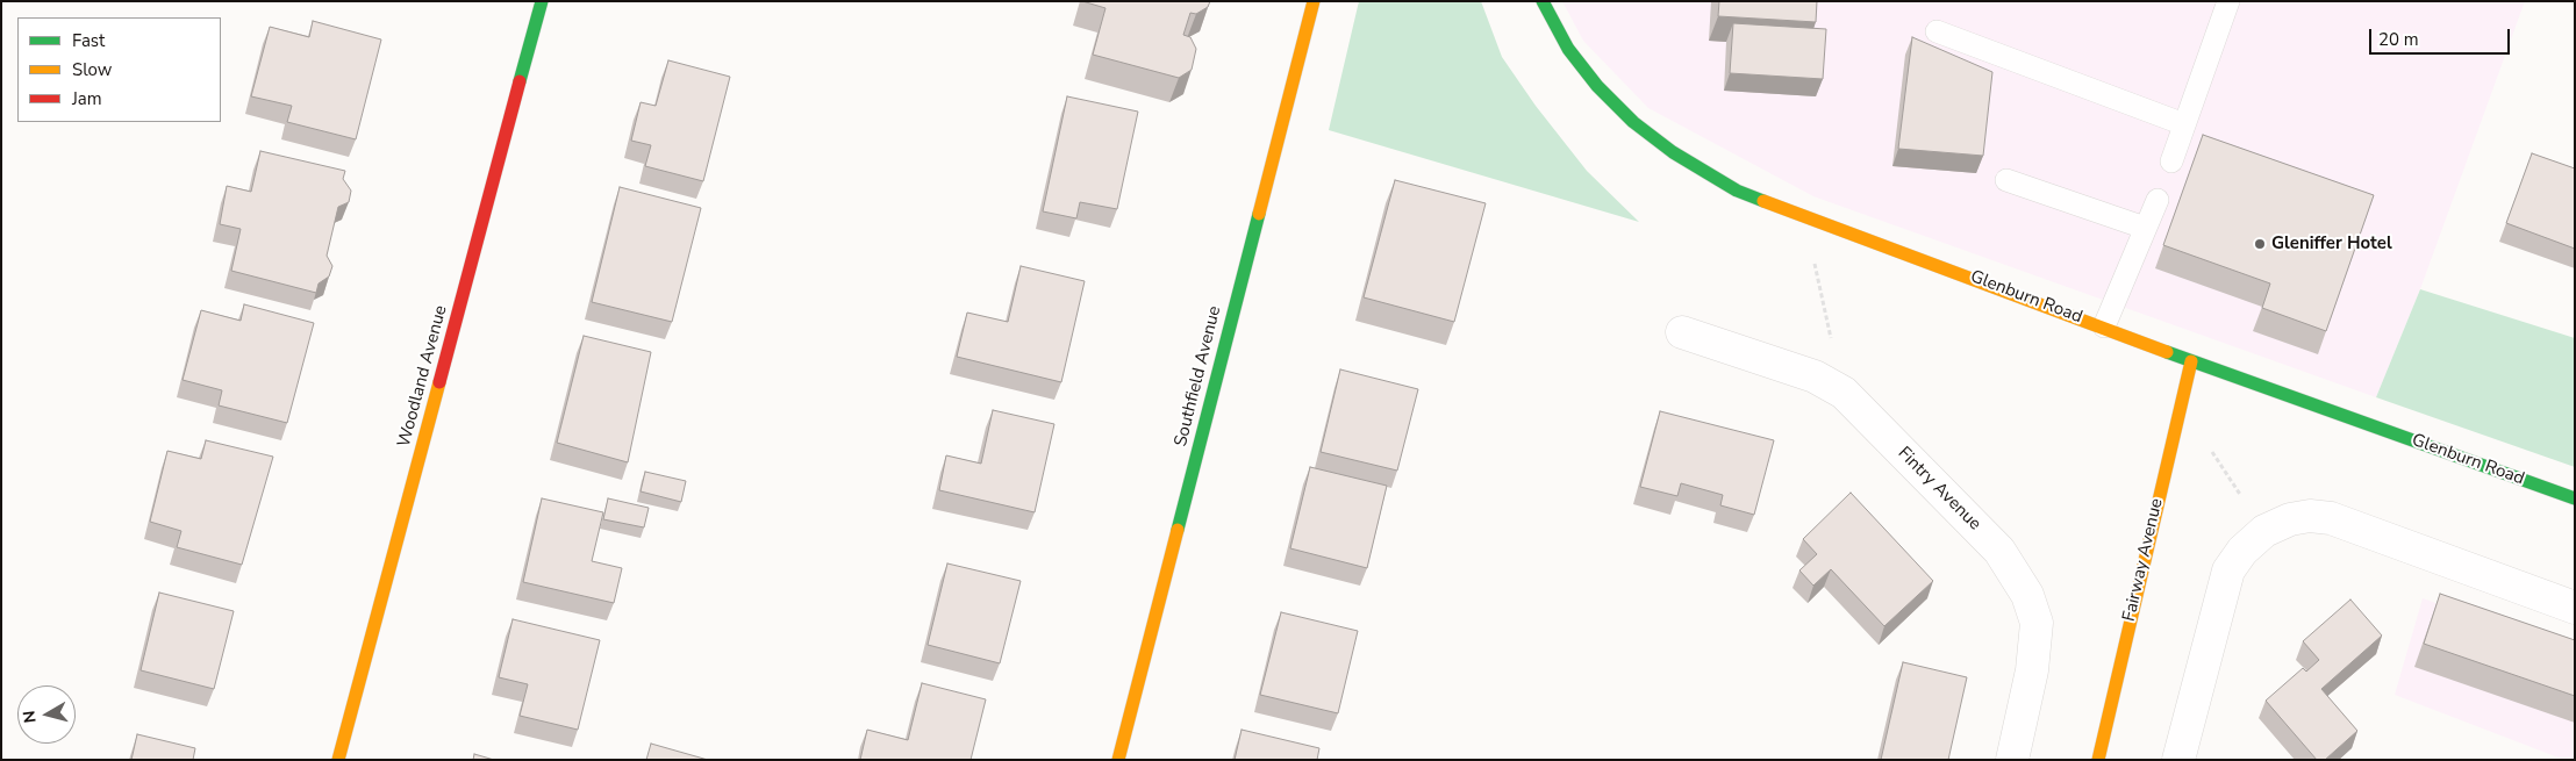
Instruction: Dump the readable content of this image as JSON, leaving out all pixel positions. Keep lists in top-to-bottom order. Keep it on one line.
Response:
{"streets":{"street":["Glenburn Road","Woodland Avenue","Southfield Avenue","Fintry Avenue","Fairway Avenue"]},"crossings":[["Glenburn Road","Fairway Avenue"]],"places":["Gleniffer Hotel"],"legend":["Fast","Slow","Jam"],"scale_bar":"20 m","north":"left"}
